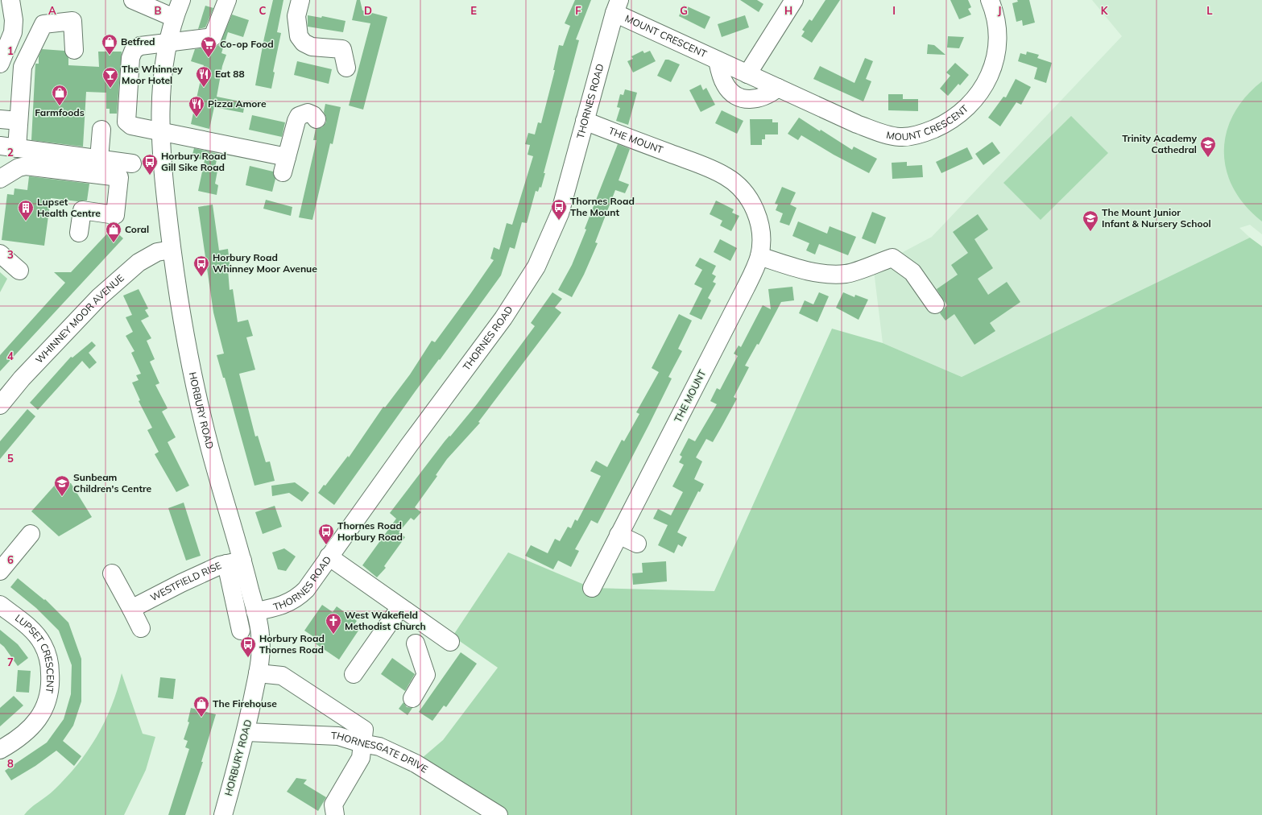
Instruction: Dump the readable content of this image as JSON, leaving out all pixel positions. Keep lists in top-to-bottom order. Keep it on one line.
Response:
{"streets":{"main road":["MOUNT CRESCENT","THORNES ROAD","THE MOUNT","WHINNEY MOOR AVENUE","HORBURY ROAD","WESTFIELD RISE","LUPSET CRESCENT","THORNESGATE DRIVE"]},"crossings":[["MOUNT CRESCENT","THORNES ROAD"],["THORNES ROAD","THE MOUNT"],["THORNES ROAD","HORBURY ROAD"],["WHINNEY MOOR AVENUE","HORBURY ROAD"],["HORBURY ROAD","WESTFIELD RISE"],["HORBURY ROAD","THORNESGATE DRIVE"]],"places":{"shop":["Betfred","Farmfoods","Coral","The Firehouse"],"supermarket":["Co-op Food"],"restaurant":["Eat 88","Pizza Amore"],"bar":["The Whinney Moor Hotel"],"school or university":["Trinity Academy Cathedral","The Mount Junior Infant & Nursery School","Sunbeam Children's Centre"],"bus stop":["Horbury Road Gill Sike Road","Thornes Road The Mount","Horbury Road Whinney Moor Avenue","Thornes Road Horbury Road","Horbury Road Thornes Road"],"building":["Lupset Health Centre"],"church":["West Wakefield Methodist Church"]},"grid":{"columns":["A","B","C","D","E","F","G","H","I","J","K","L"],"rows":["1","2","3","4","5","6","7","8"]}}
